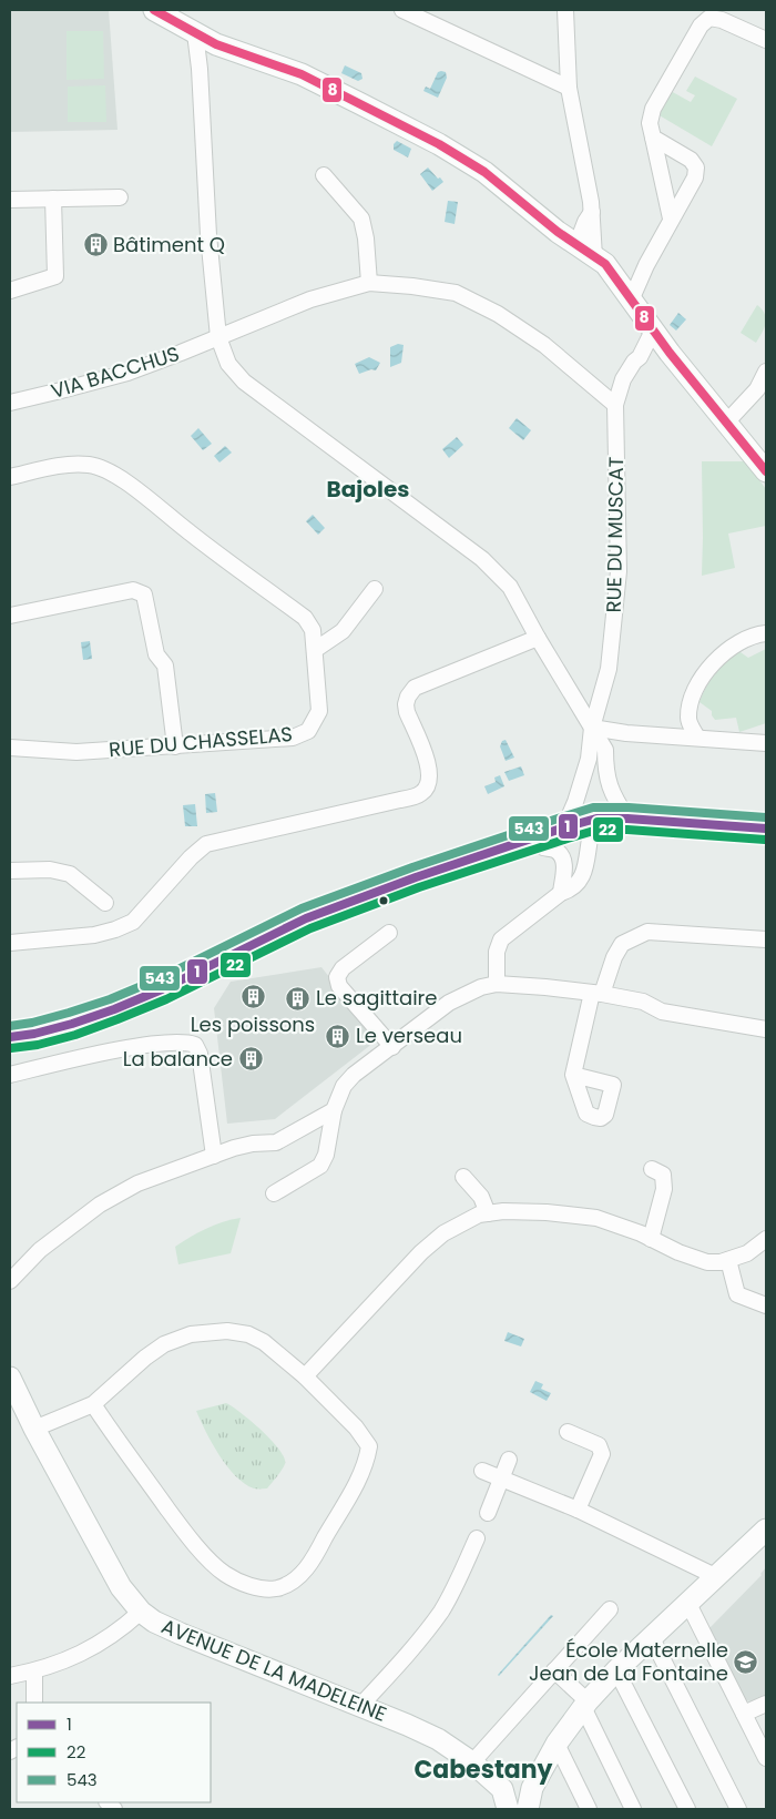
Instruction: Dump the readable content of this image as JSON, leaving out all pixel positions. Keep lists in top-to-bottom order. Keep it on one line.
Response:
{"streets":{"main road":["AVENUE DE LA MADELEINE"],"street":["VIA BACCHUS","RUE DU MUSCAT","RUE DU CHASSELAS"]},"districts":["Bajoles","Cabestany"],"places":{"building":["Bâtiment Q","Les poissons","Le sagittaire","Le verseau","La balance"],"school or university":["École Maternelle Jean de La Fontaine"]},"lines":["transit line 8","transit line 543","transit line 1","transit line 22"],"legend":["1","22","543"]}
